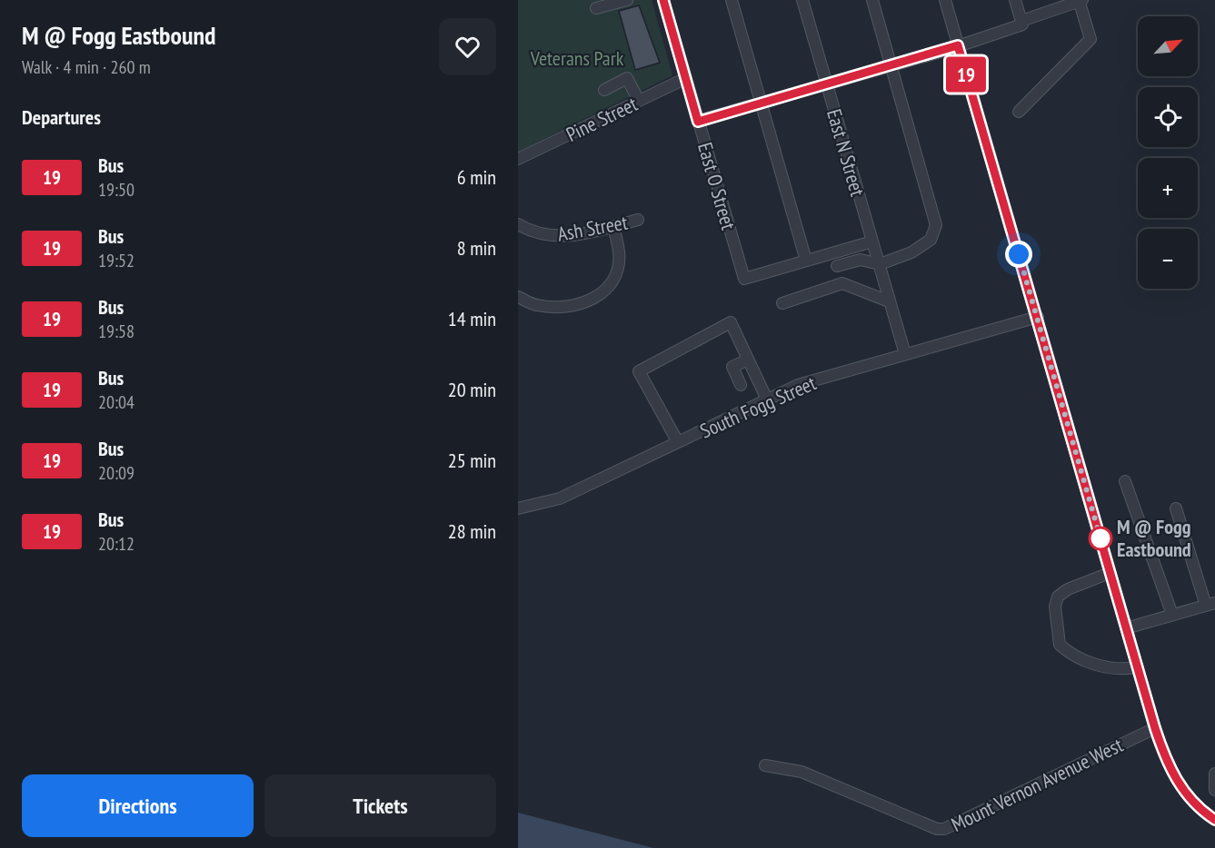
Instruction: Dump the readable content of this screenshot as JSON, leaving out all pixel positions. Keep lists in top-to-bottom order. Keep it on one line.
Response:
{"streets":{"street":["Pine Street","East N Street","East O Street","Ash Street","South Fogg Street","Mount Vernon Avenue West"]},"crossings":[["Pine Street","East O Street"],["East N Street","South Fogg Street"]],"parks":["Veterans Park"],"places":["M @ Fogg Eastbound"],"lines":["bus line 19"],"north":"top right","page":{"heading":[["M @ Fogg Eastbound","Walk · 4 min · 260 m"],"Departures"],"on_map":"19","map_buttons":["+","−"],"list":[{"mark":"19","name":"Bus","note":"19:50","value":"6 min"},{"mark":"19","name":"Bus","note":"19:52","value":"8 min"},{"mark":"19","name":"Bus","note":"19:58","value":"14 min"},{"mark":"19","name":"Bus","note":"20:04","value":"20 min"},{"mark":"19","name":"Bus","note":"20:09","value":"25 min"},{"mark":"19","name":"Bus","note":"20:12","value":"28 min"}],"buttons":["Directions","Tickets"]}}
